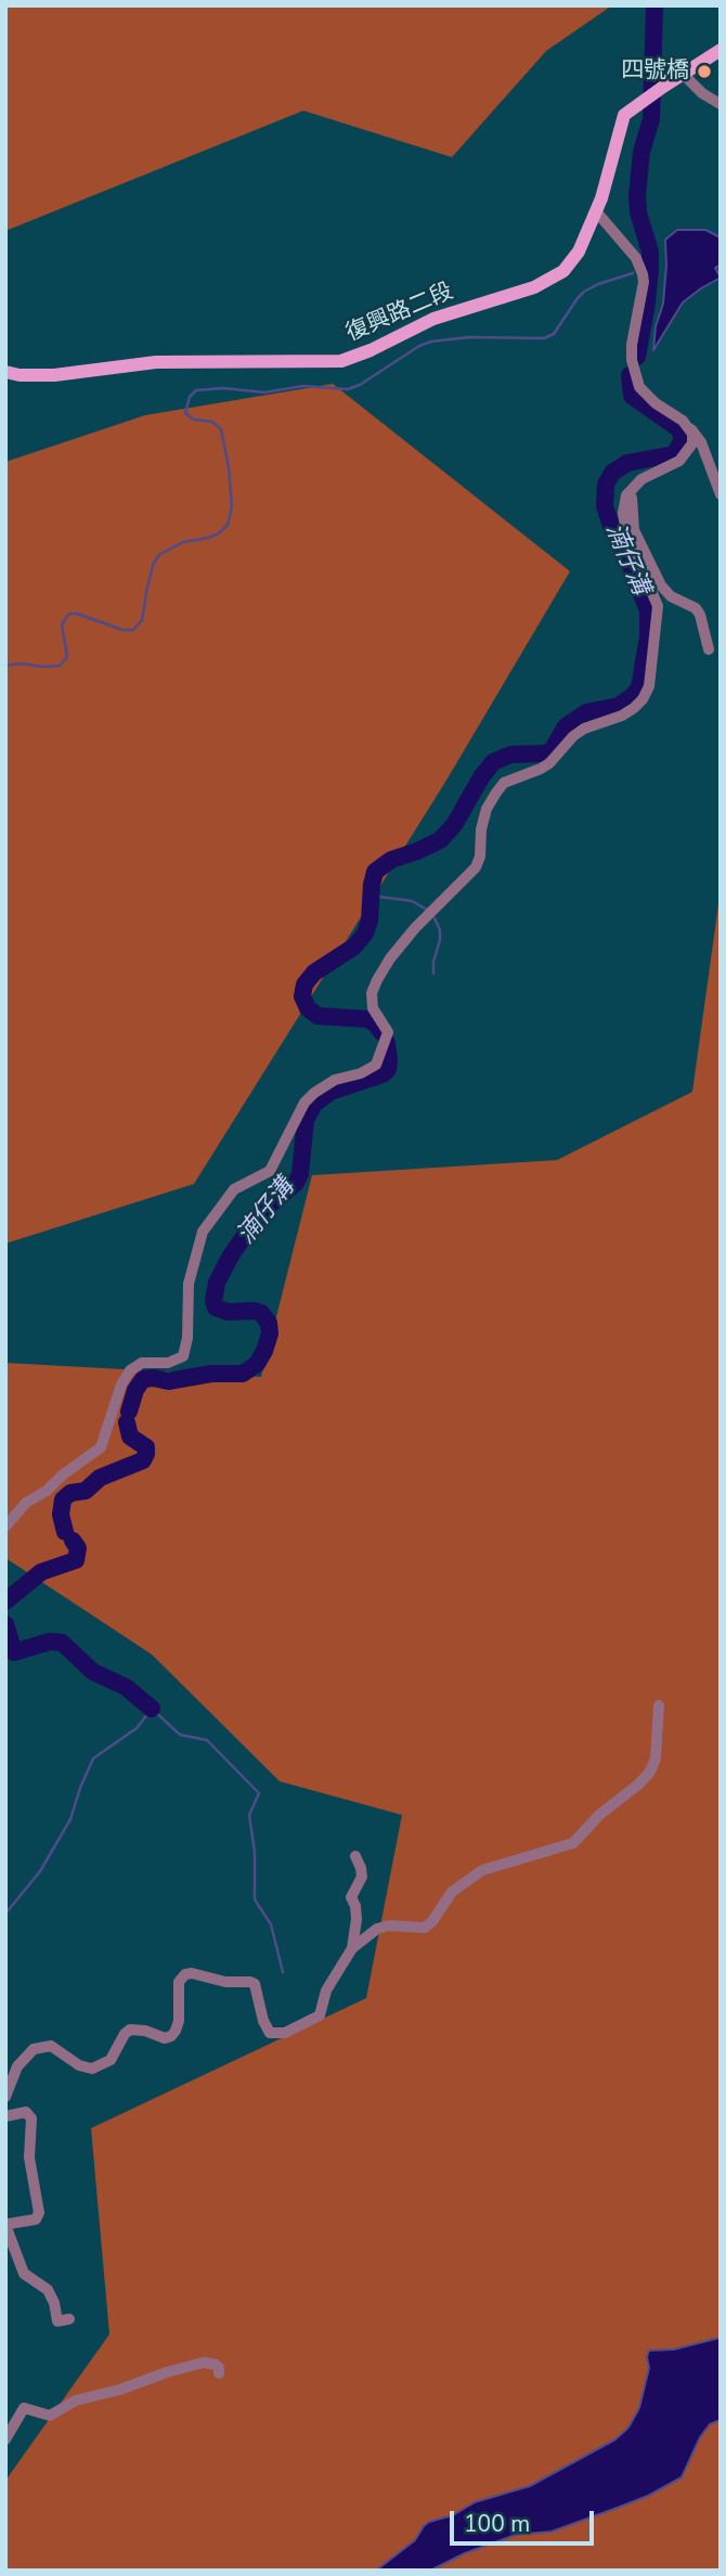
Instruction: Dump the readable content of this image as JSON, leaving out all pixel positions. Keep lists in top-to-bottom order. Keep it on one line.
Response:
{"streets":{"main road":["復興路二段"]},"water":["湳仔溝"],"places":["四號橋"],"scale_bar":"100 m"}
